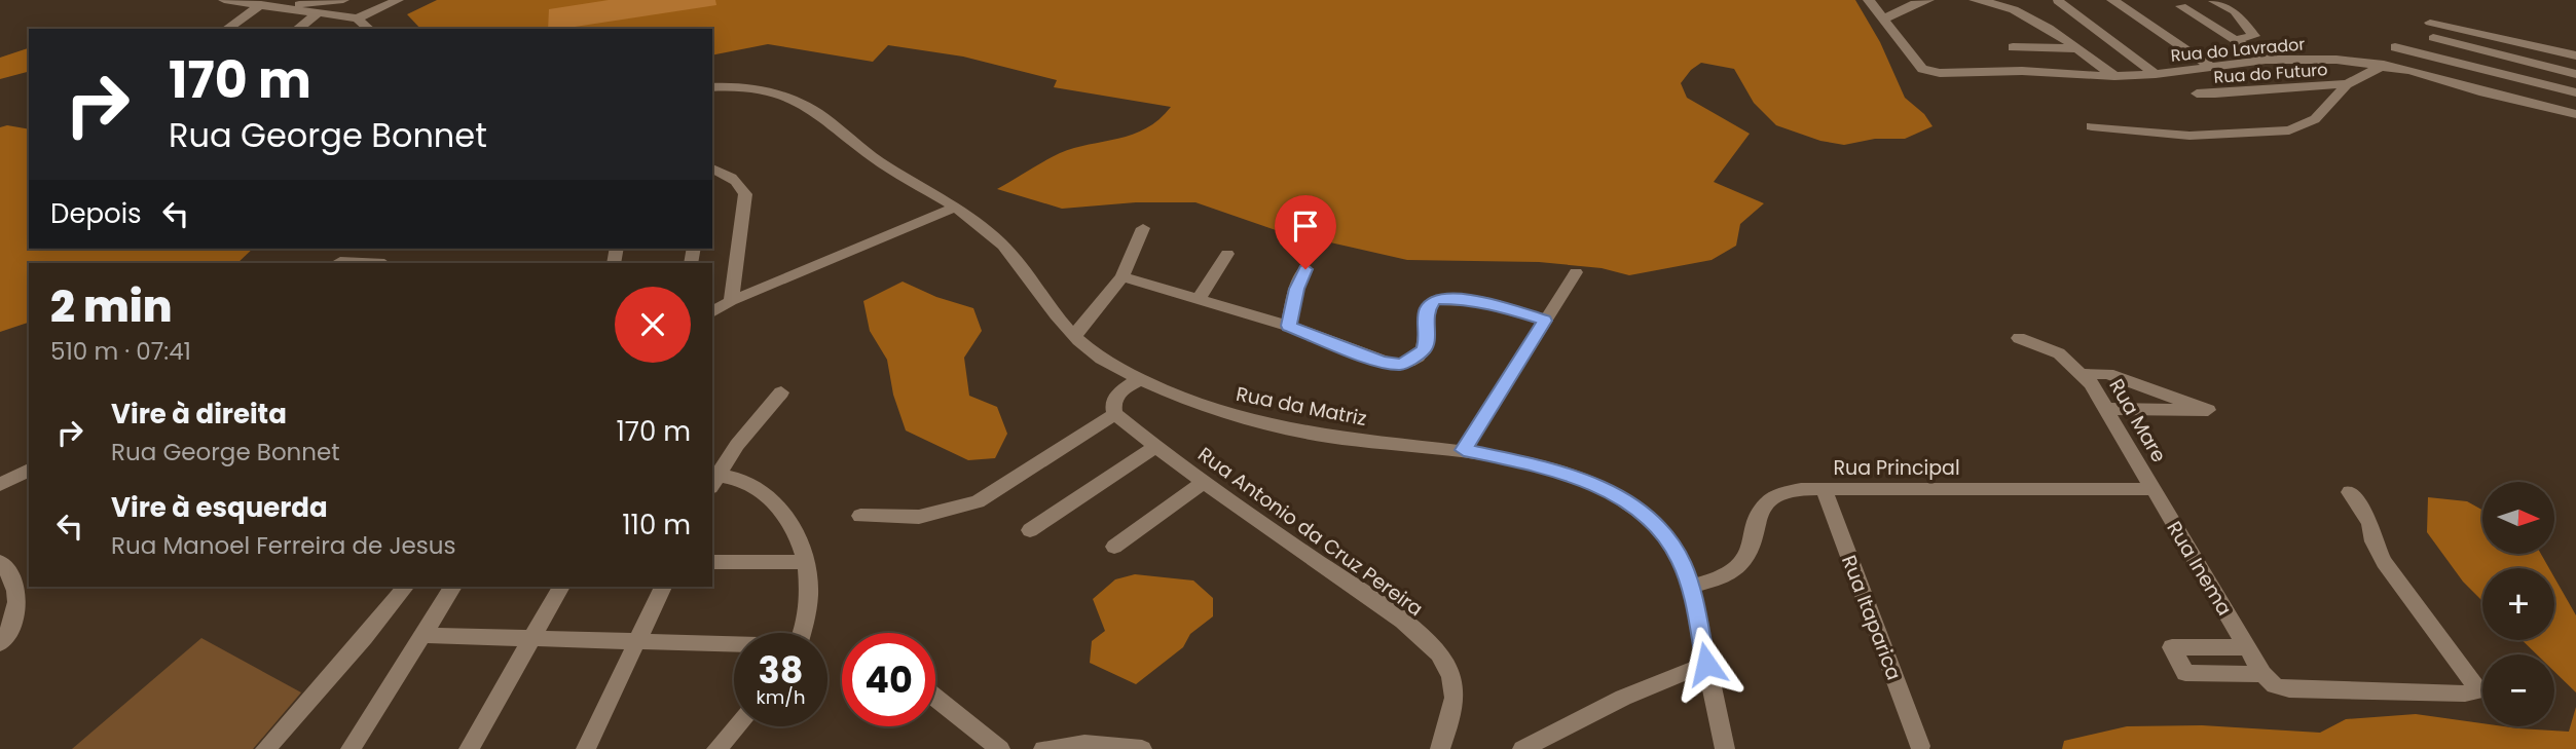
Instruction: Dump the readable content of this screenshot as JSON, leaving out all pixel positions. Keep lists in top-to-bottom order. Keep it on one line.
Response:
{"streets":{"street":["Rua do Lavrador","Rua do Futuro","Rua da Matriz","Rua Mare","Rua Principal","Rua Antonio da Cruz Pereira","Rua Inema","Rua Itaparica"]},"crossings":[["Rua da Matriz","Rua Principal"],["Rua Mare","Rua Principal"],["Rua Mare","Rua Inema"],["Rua Principal","Rua Inema"],["Rua Principal","Rua Itaparica"]],"north":"right","page":{"turn":["170 m","Rua George Bonnet"],"then":"Depois","heading":["2 min","510 m · 07:41"],"list":[{"name":"Vire à direita","note":"Rua George Bonnet","value":"170 m"},{"name":"Vire à esquerda","note":"Rua Manoel Ferreira de Jesus","value":"110 m"}],"map_buttons":["+","−"],"speed":"38 km/h","limit":"40"}}
